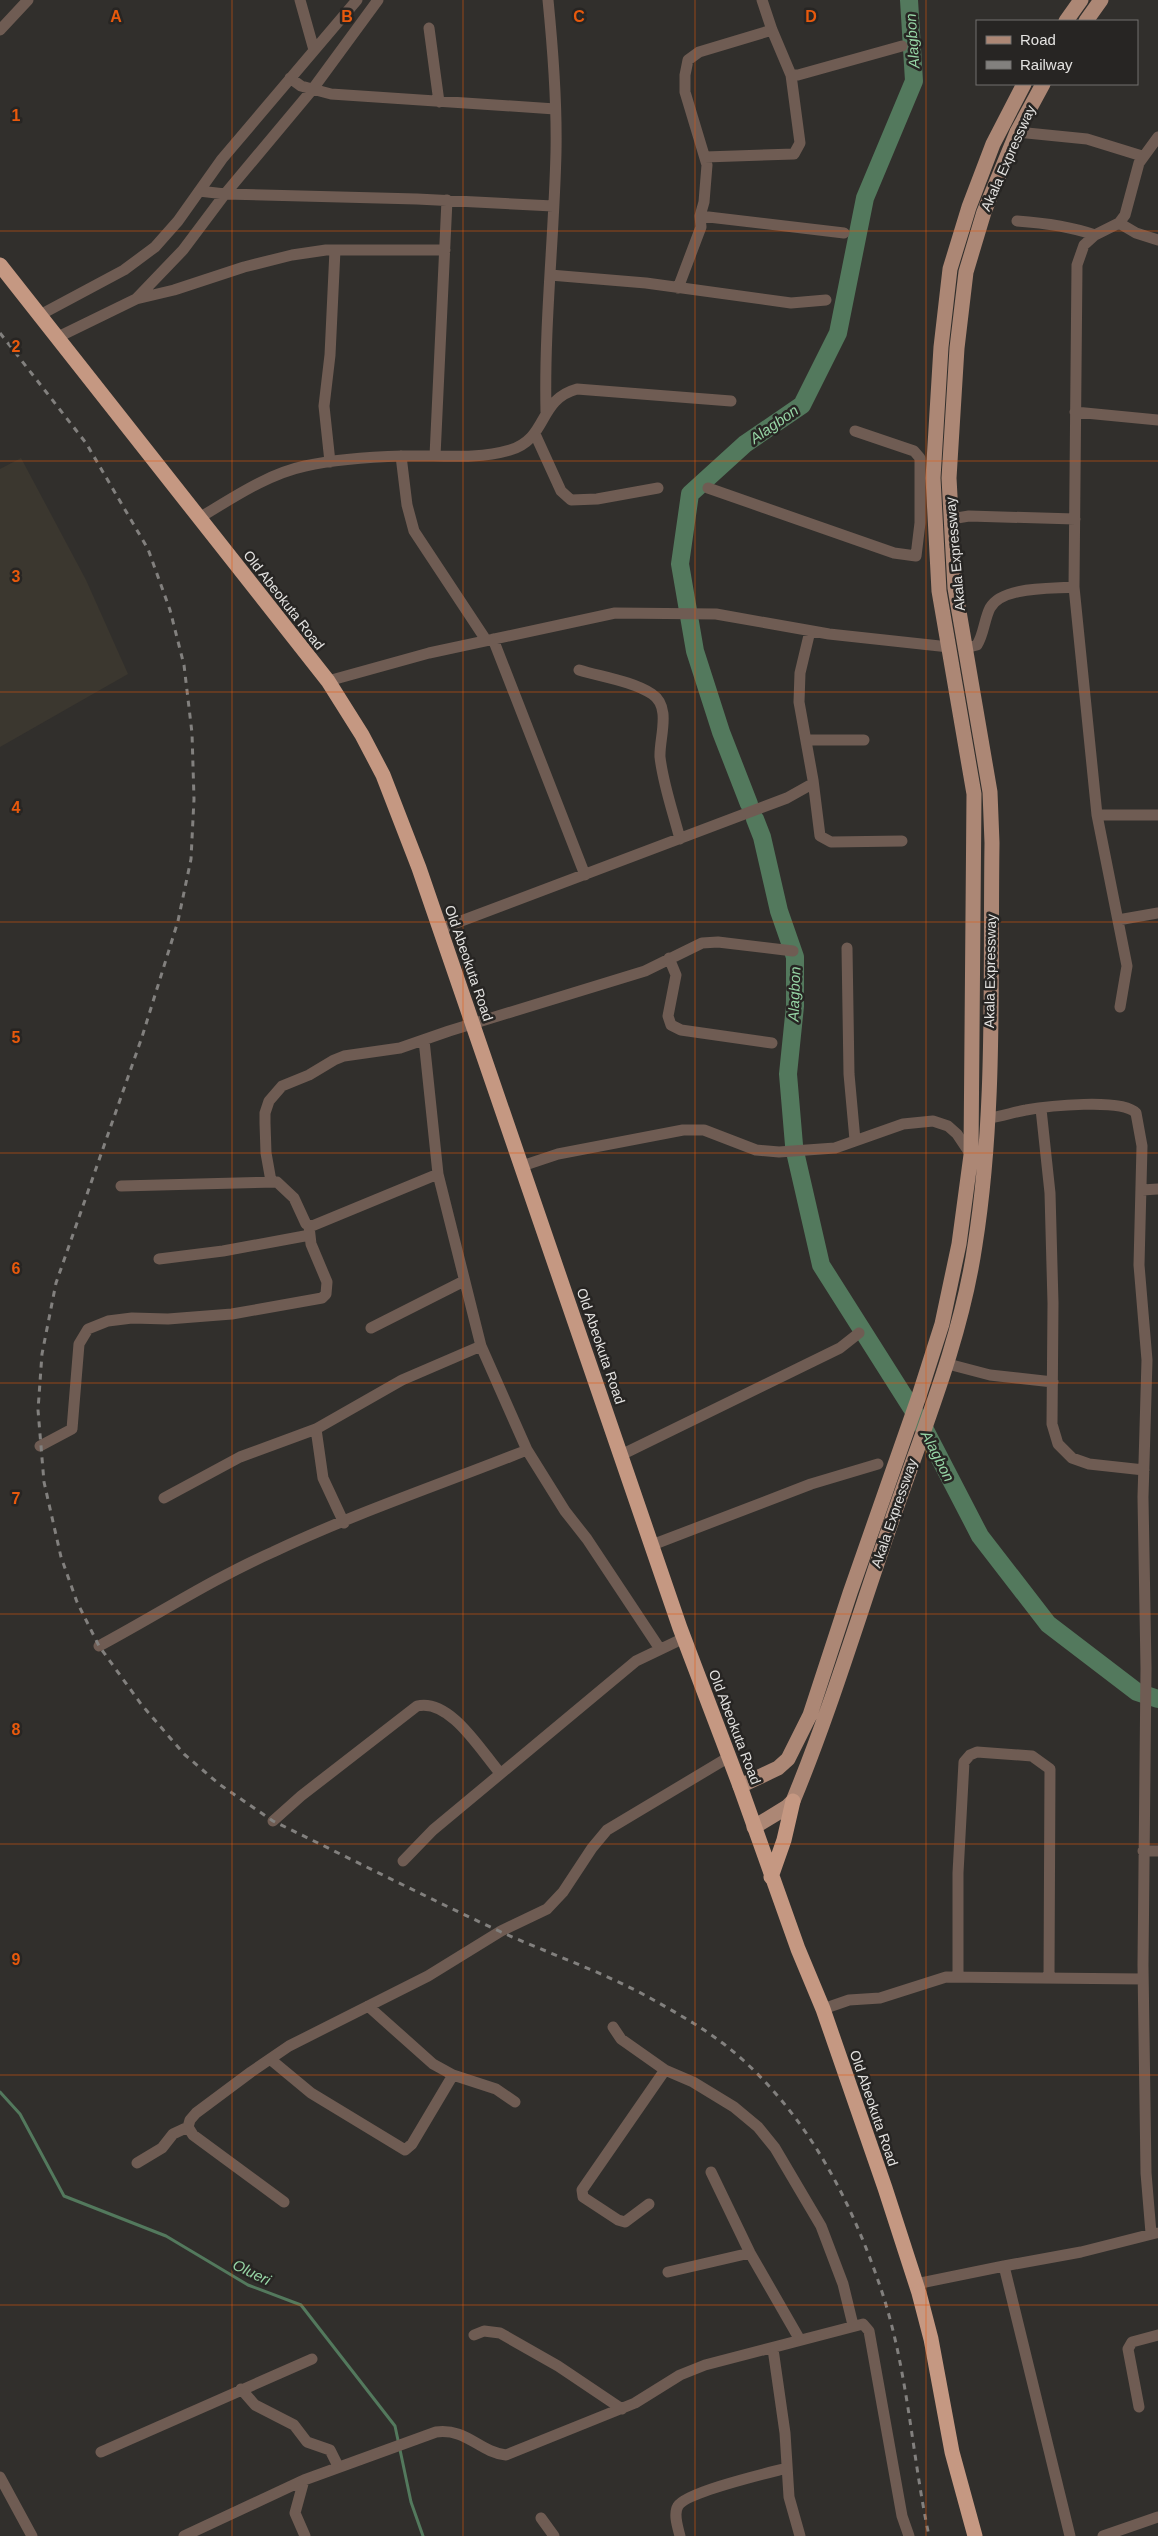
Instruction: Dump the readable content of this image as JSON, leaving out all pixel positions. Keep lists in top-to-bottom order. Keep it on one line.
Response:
{"streets":{"highway":["Old Abeokuta Road"],"main road":["Akala Expressway"]},"crossings":[["Akala Expressway","Old Abeokuta Road"]],"water":["Alagbon","Olueri"],"legend":["Road","Railway"],"grid":{"columns":["A","B","C","D"],"rows":["1","2","3","4","5","6","7","8","9"]}}
